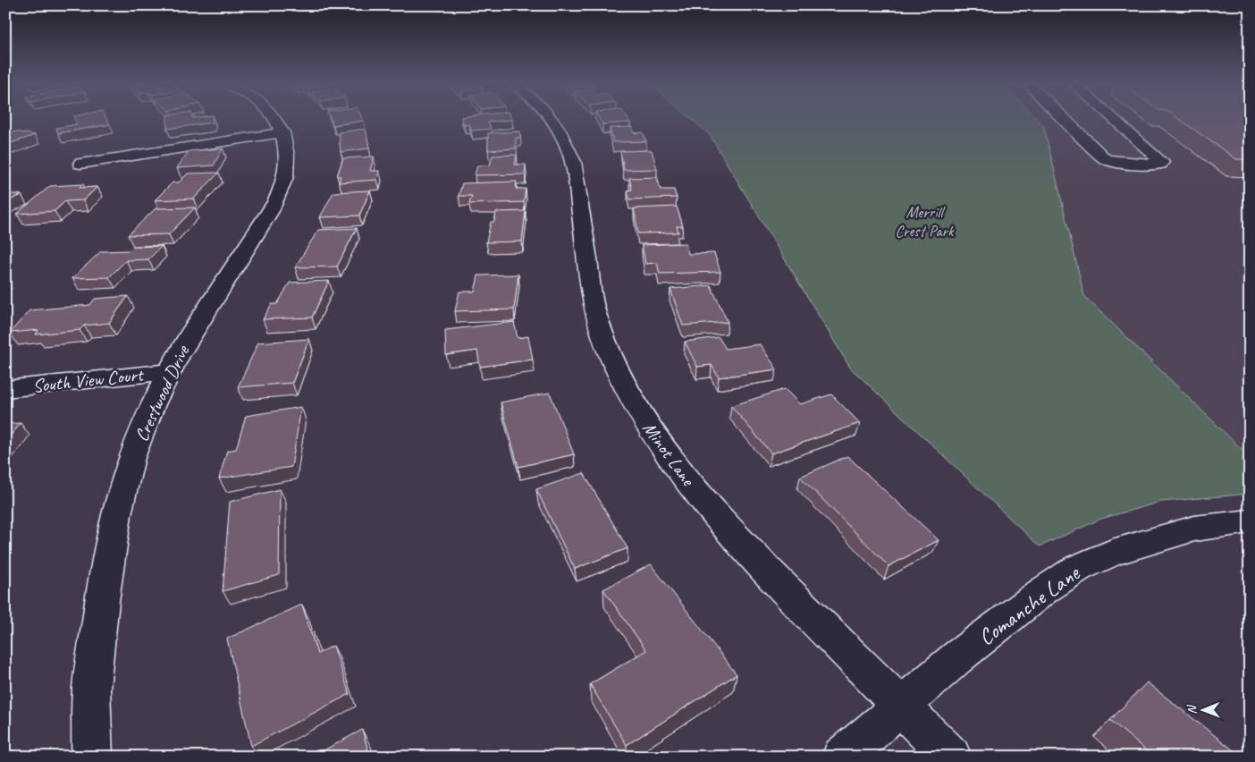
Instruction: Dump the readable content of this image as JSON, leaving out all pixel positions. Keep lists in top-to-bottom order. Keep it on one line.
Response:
{"streets":{"street":["South View Court","Crestwood Drive","Minot Lane","Comanche Lane"]},"crossings":[["South View Court","Crestwood Drive"],["Minot Lane","Comanche Lane"]],"parks":["Merrill Crest Park"],"north":"left"}
